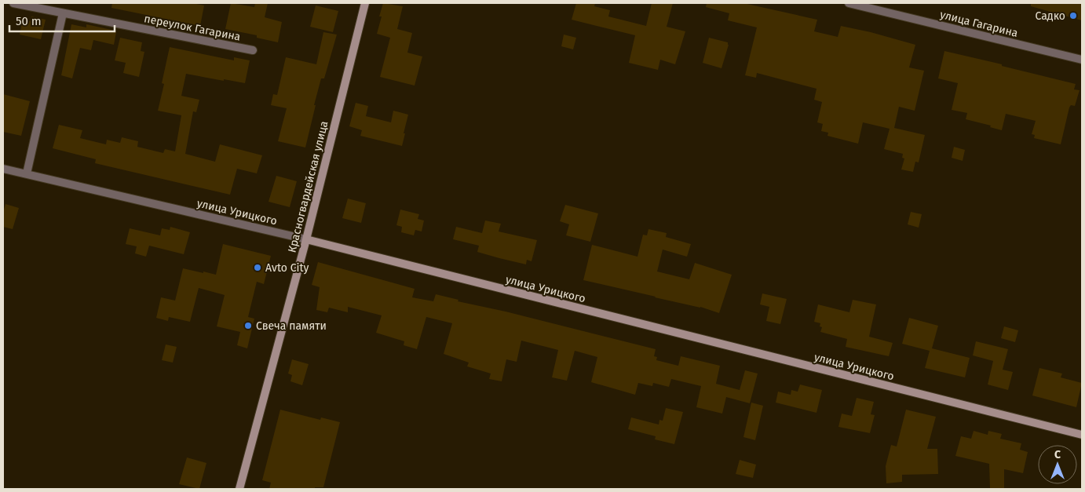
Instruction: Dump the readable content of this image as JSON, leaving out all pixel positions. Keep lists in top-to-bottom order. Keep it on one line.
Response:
{"streets":{"street":["улица Гагарина","переулок Гагарина","Красногвардейская улица","улица Урицкого"]},"crossings":[["Красногвардейская улица","улица Урицкого"]],"places":["Садко","Avto City","Свеча памяти"],"scale_bar":"50 m","north":"top"}
